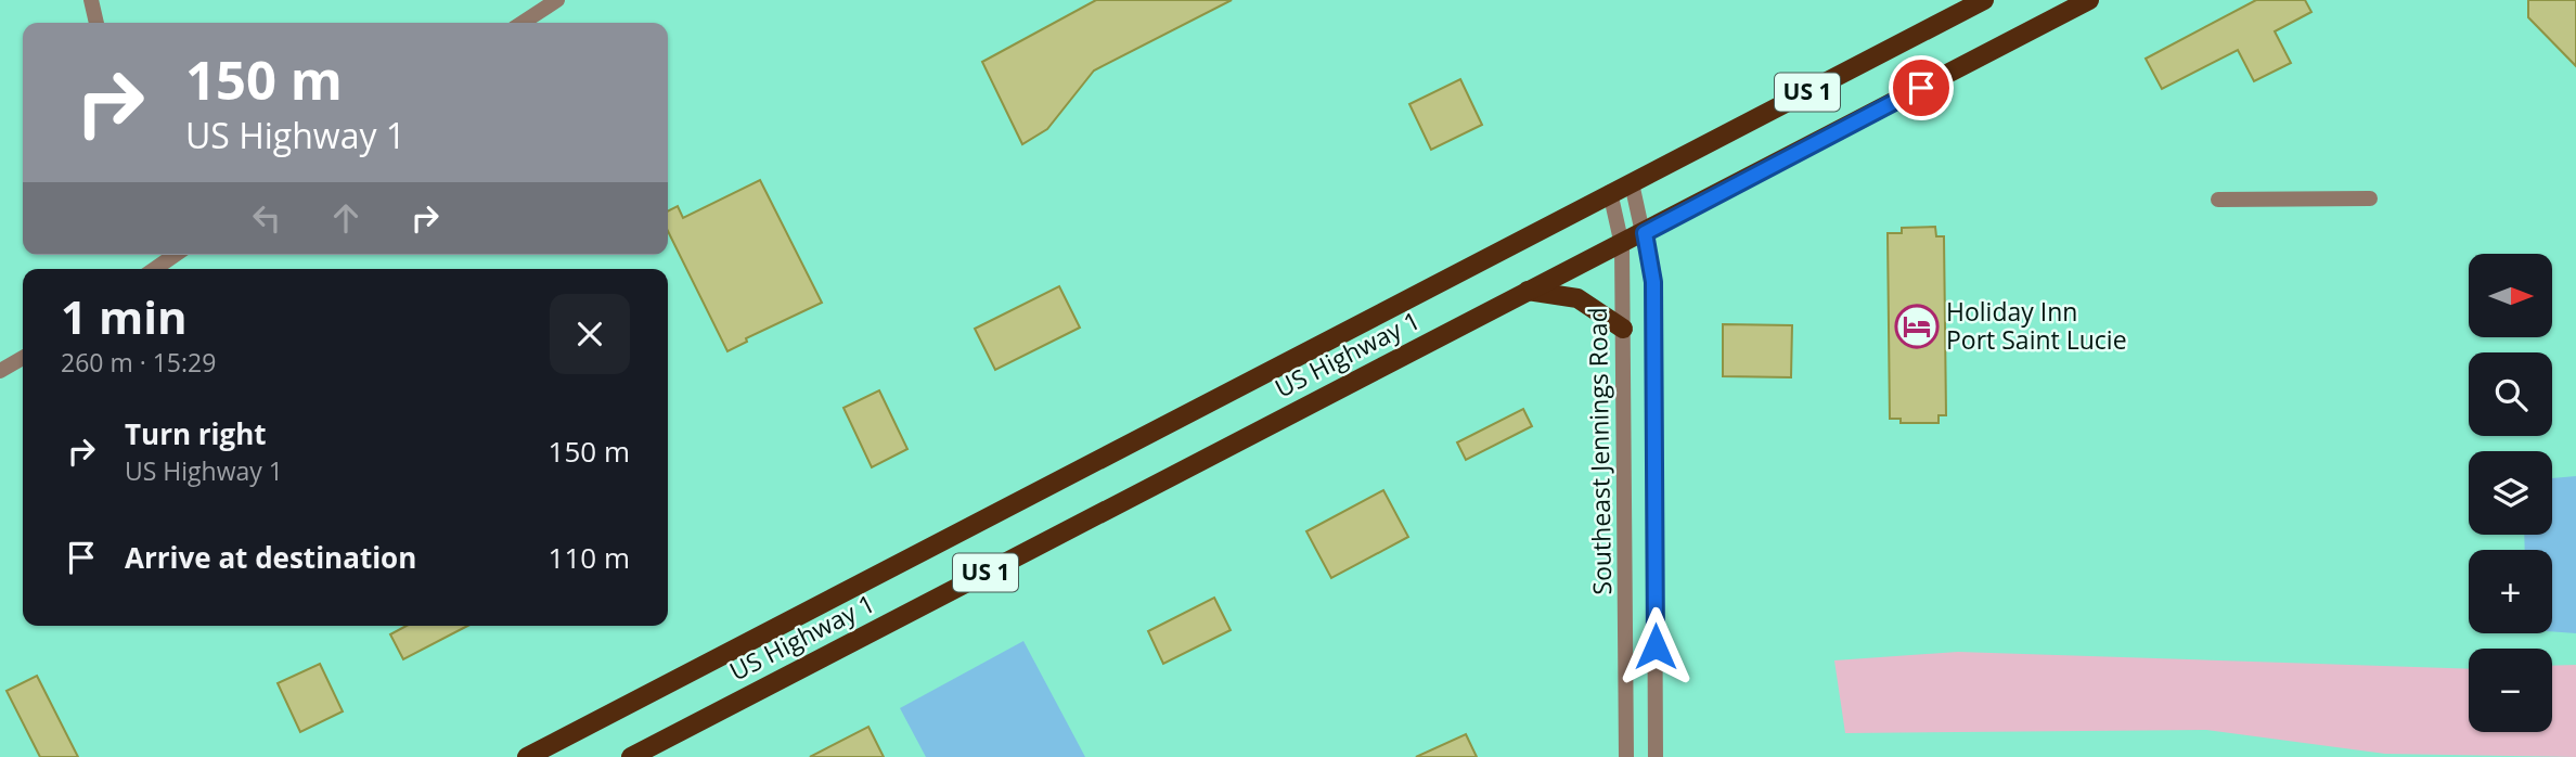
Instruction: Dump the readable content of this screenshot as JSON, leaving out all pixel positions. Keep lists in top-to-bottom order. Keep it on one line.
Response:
{"streets":{"main road":["US 1","US Highway 1"],"street":["Southeast Jennings Road"]},"crossings":[["US Highway 1","Southeast Jennings Road"]],"places":{"hotel":["Holiday Inn Port Saint Lucie"]},"north":"right","page":{"turn":["150 m","US Highway 1"],"map_buttons":["+","−"],"heading":["1 min","260 m · 15:29"],"list":[{"name":"Turn right","note":"US Highway 1","value":"150 m"},{"name":"Arrive at destination","value":"110 m"}]}}
